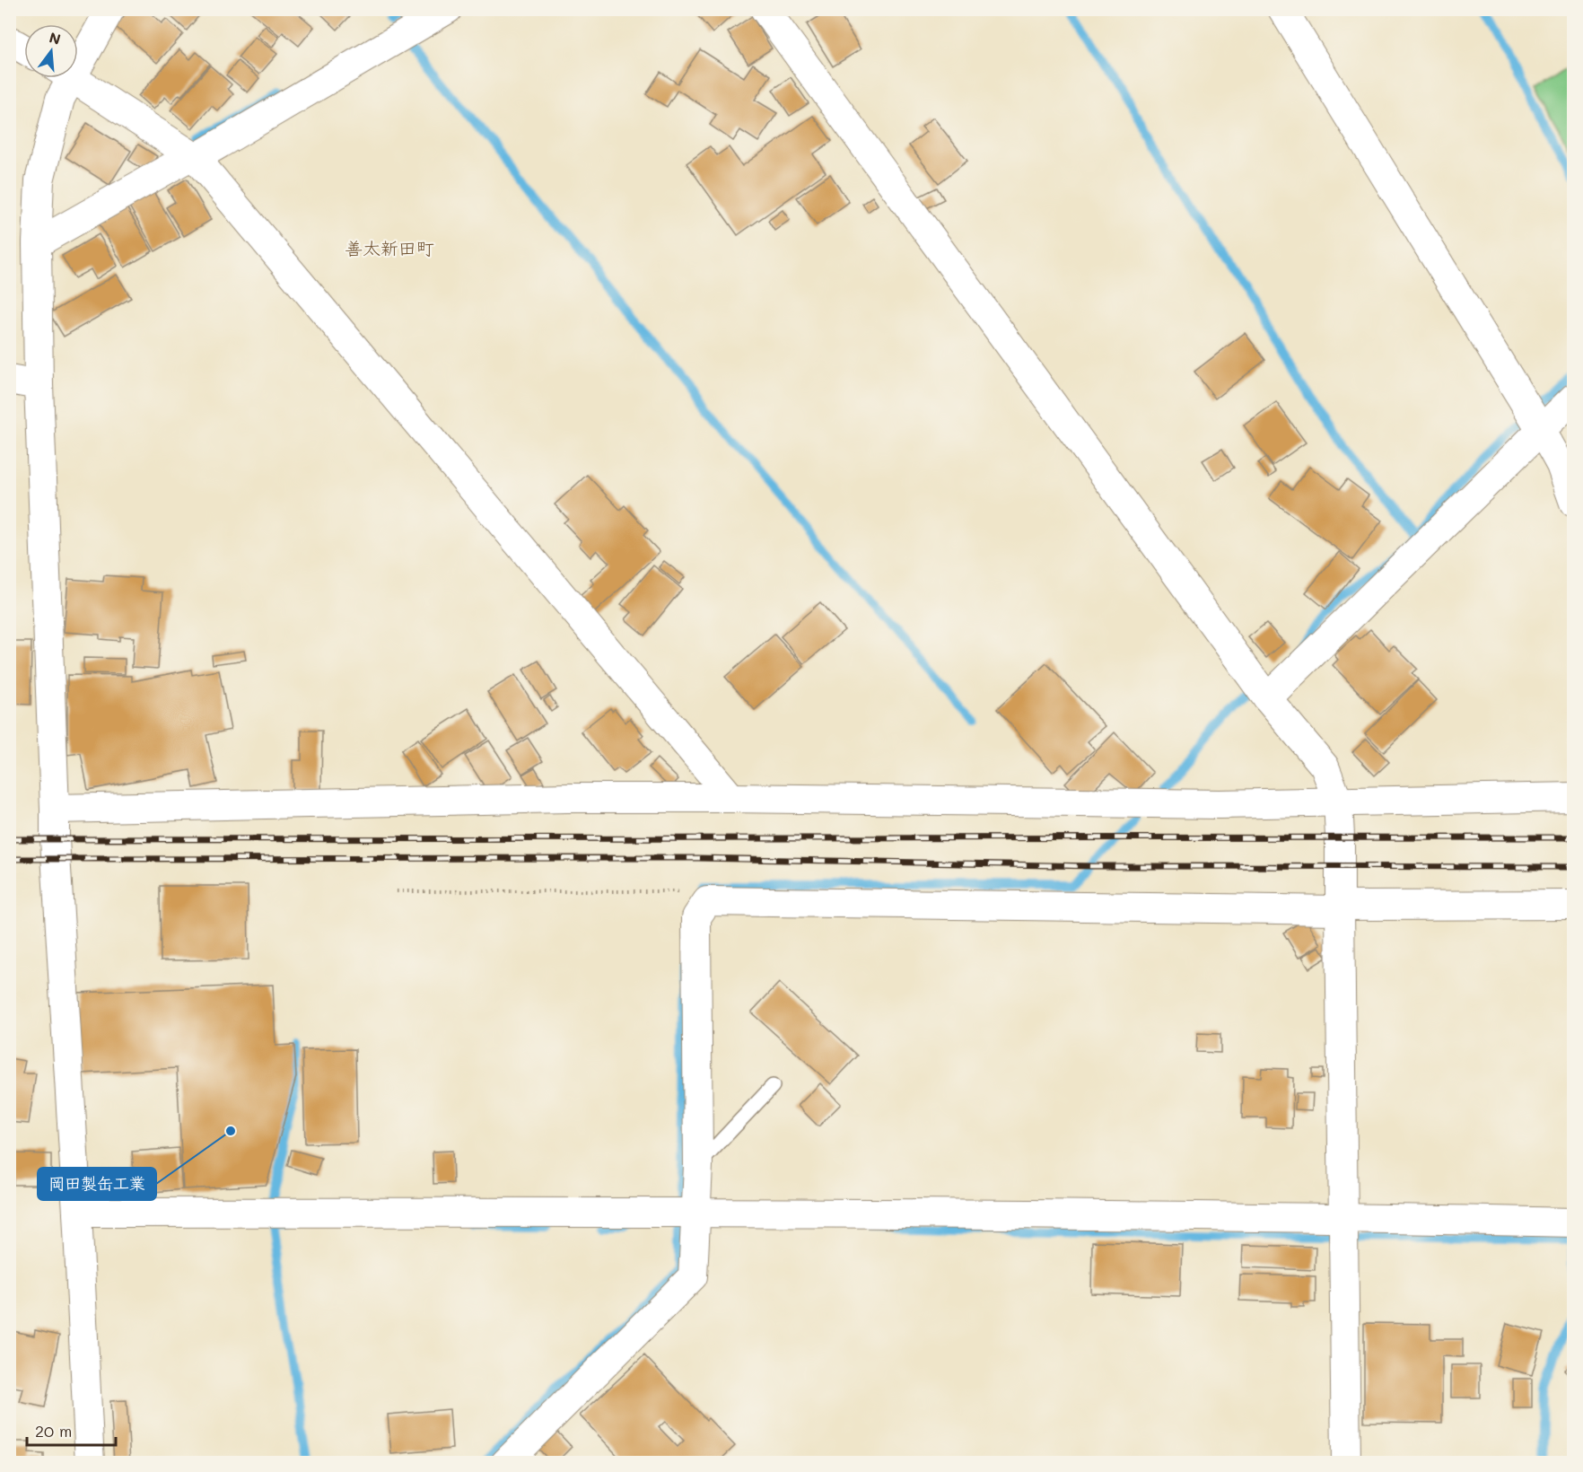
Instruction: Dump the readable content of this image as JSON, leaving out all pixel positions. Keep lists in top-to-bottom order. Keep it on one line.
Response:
{"districts":["善太新田町"],"places":["岡田製缶工業"],"scale_bar":"20 m","north":"top"}
